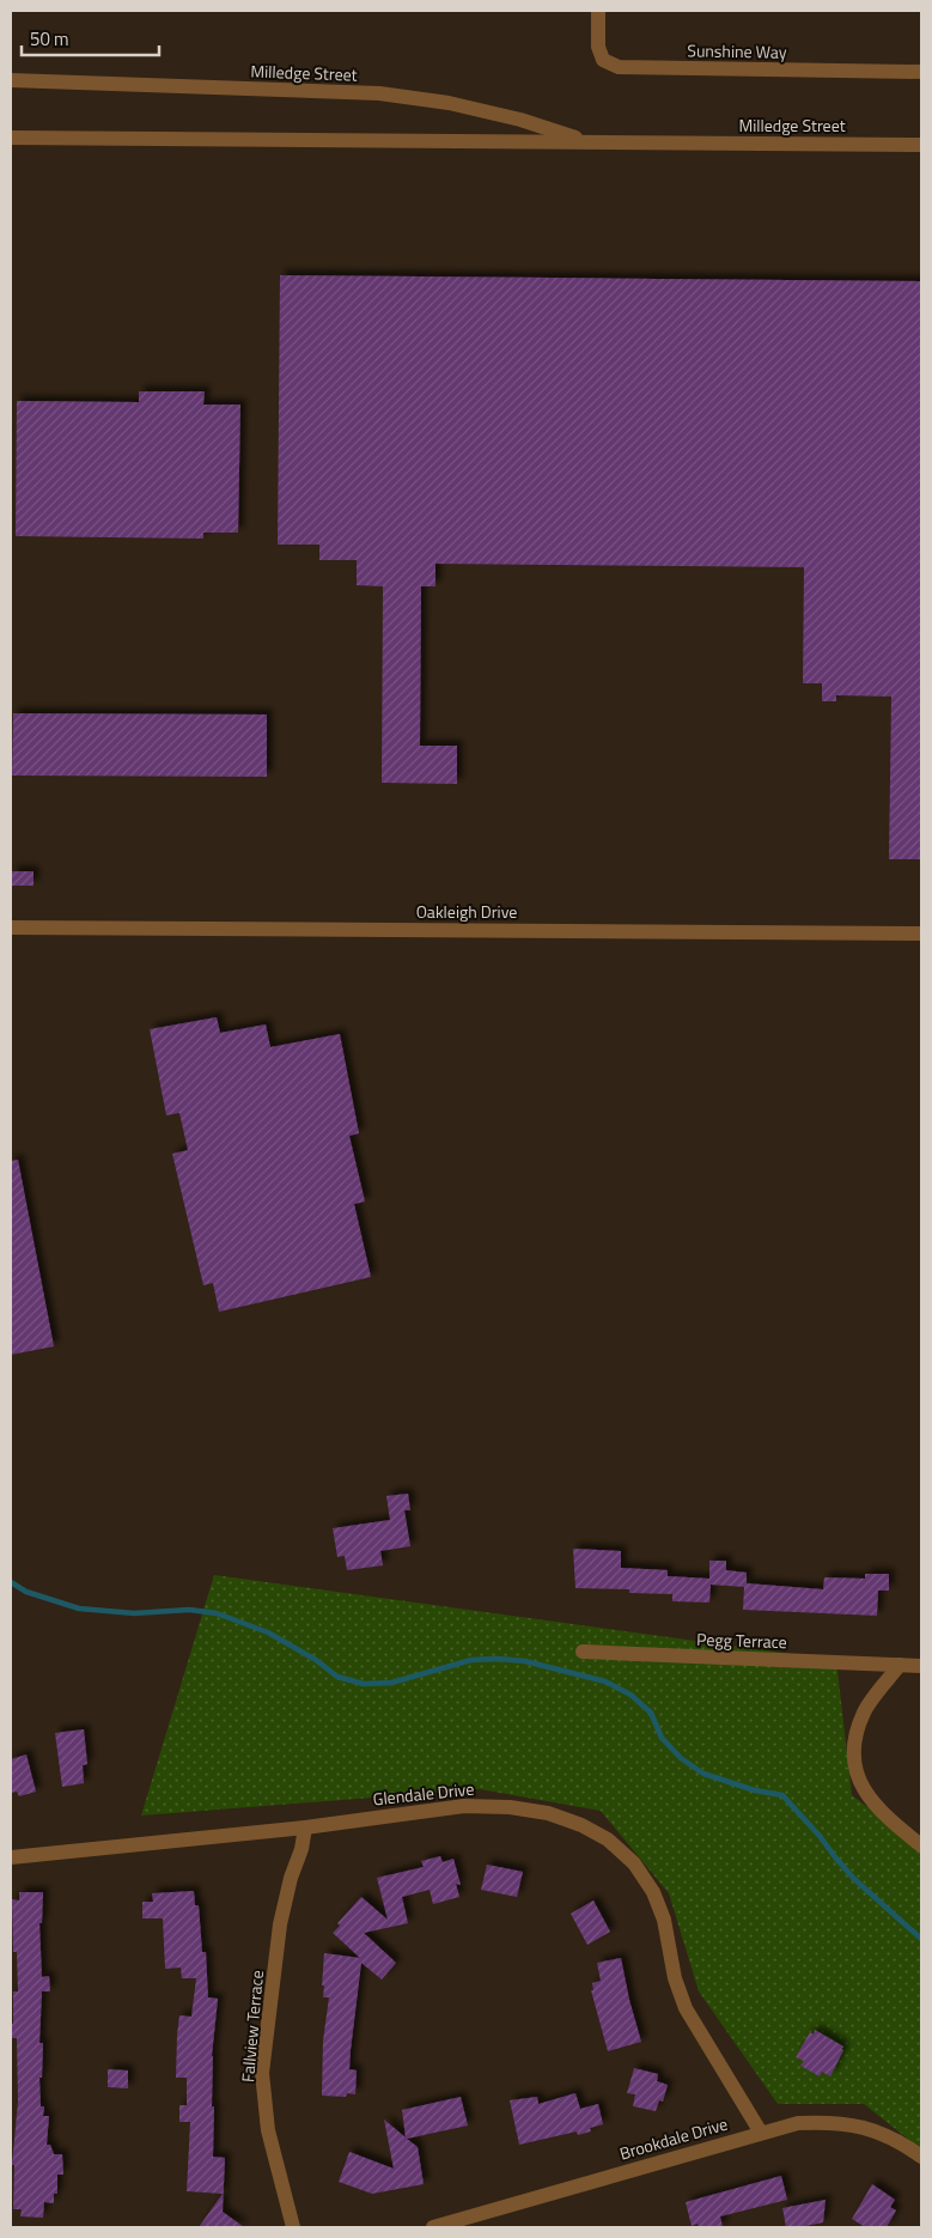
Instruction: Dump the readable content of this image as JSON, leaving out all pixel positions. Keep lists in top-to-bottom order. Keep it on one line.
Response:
{"streets":{"street":["Sunshine Way","Milledge Street","Oakleigh Drive","Pegg Terrace","Glendale Drive","Fallview Terrace","Brookdale Drive"]},"crossings":[["Glendale Drive","Fallview Terrace"],["Glendale Drive","Brookdale Drive"]],"scale_bar":"50 m"}
